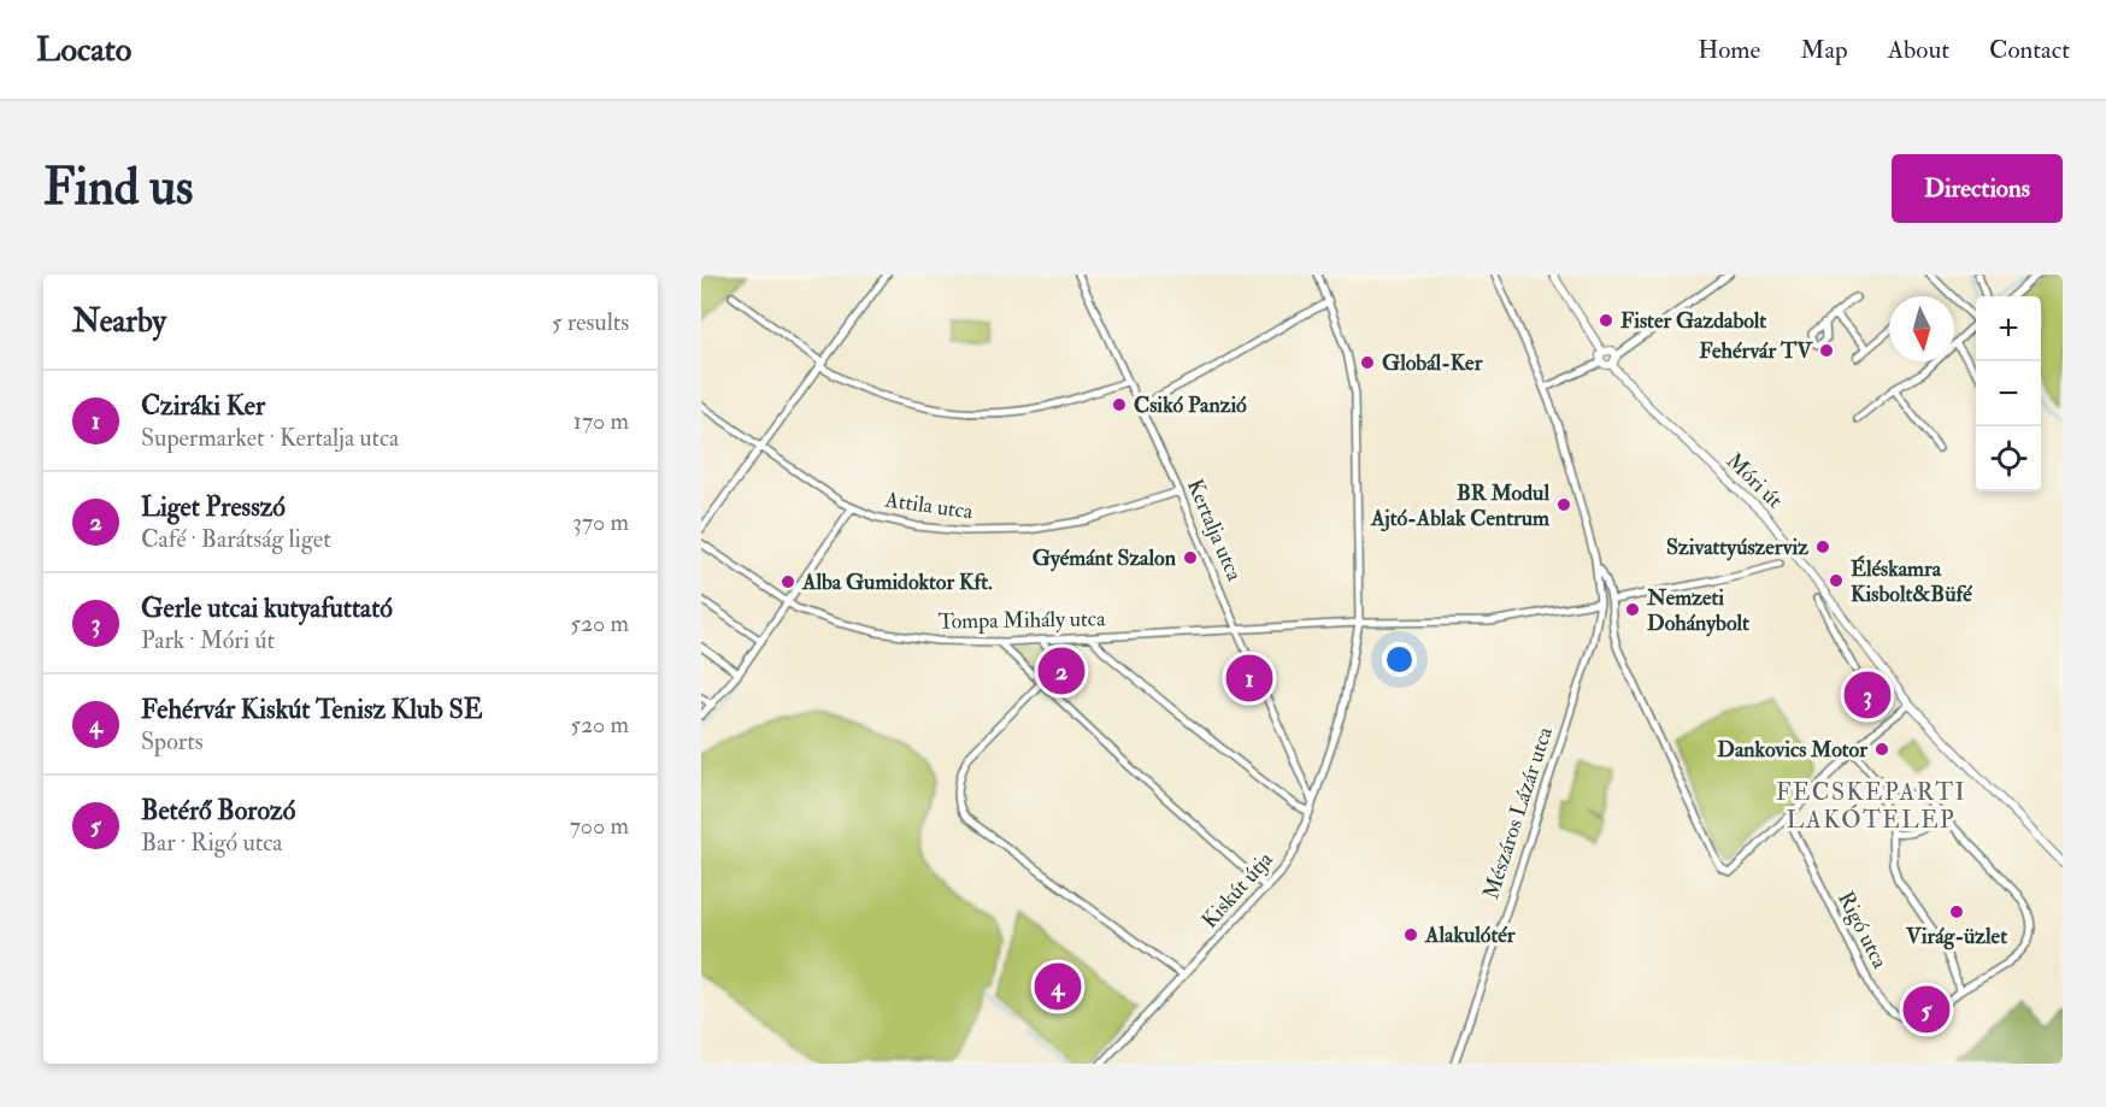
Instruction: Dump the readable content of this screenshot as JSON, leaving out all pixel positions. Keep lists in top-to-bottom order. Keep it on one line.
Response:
{"streets":{"main road":["Móri út"],"street":["Attila utca","Kertalja utca","Tompa Mihály utca","Mészáros Lázár utca","Kiskút útja","Rigó utca"]},"crossings":[["Attila utca","Kertalja utca"],["Kertalja utca","Tompa Mihály utca"],["Kertalja utca","Kiskút útja"],["Tompa Mihály utca","Mészáros Lázár utca"],["Tompa Mihály utca","Kiskút útja"]],"districts":["FECSKEPARTI LAKÓTELEP"],"places":["Fister Gazdabolt","Fehérvár TV","Globál-Ker","Csikó Panzió","BR Modul Ajtó-Ablak Centrum","Szivattyúszerviz","Gyémánt Szalon","Éléskamra Kisbolt&Büfé","Alba Gumidoktor Kft.","Nemzeti Dohánybolt","Dankovics Motor","Virág-üzlet","Alakulótér"],"north":"bottom","page":{"header":"Locato","nav":["Home","Map","About","Contact"],"buttons":"Directions","title":"Find us","heading":["Nearby","5 results"],"map_buttons":["+","−"],"list":[{"mark":"1","name":"Cziráki Ker","note":"Supermarket · Kertalja utca","value":"170 m"},{"mark":"2","name":"Liget Presszó","note":"Café · Barátság liget","value":"370 m"},{"mark":"3","name":"Gerle utcai kutyafuttató","note":"Park · Móri út","value":"520 m"},{"mark":"4","name":"Fehérvár Kiskút Tenisz Klub SE","note":"Sports","value":"520 m"},{"mark":"5","name":"Betérő Borozó","note":"Bar · Rigó utca","value":"700 m"}],"pins":["2","1","3","4","5"]}}
